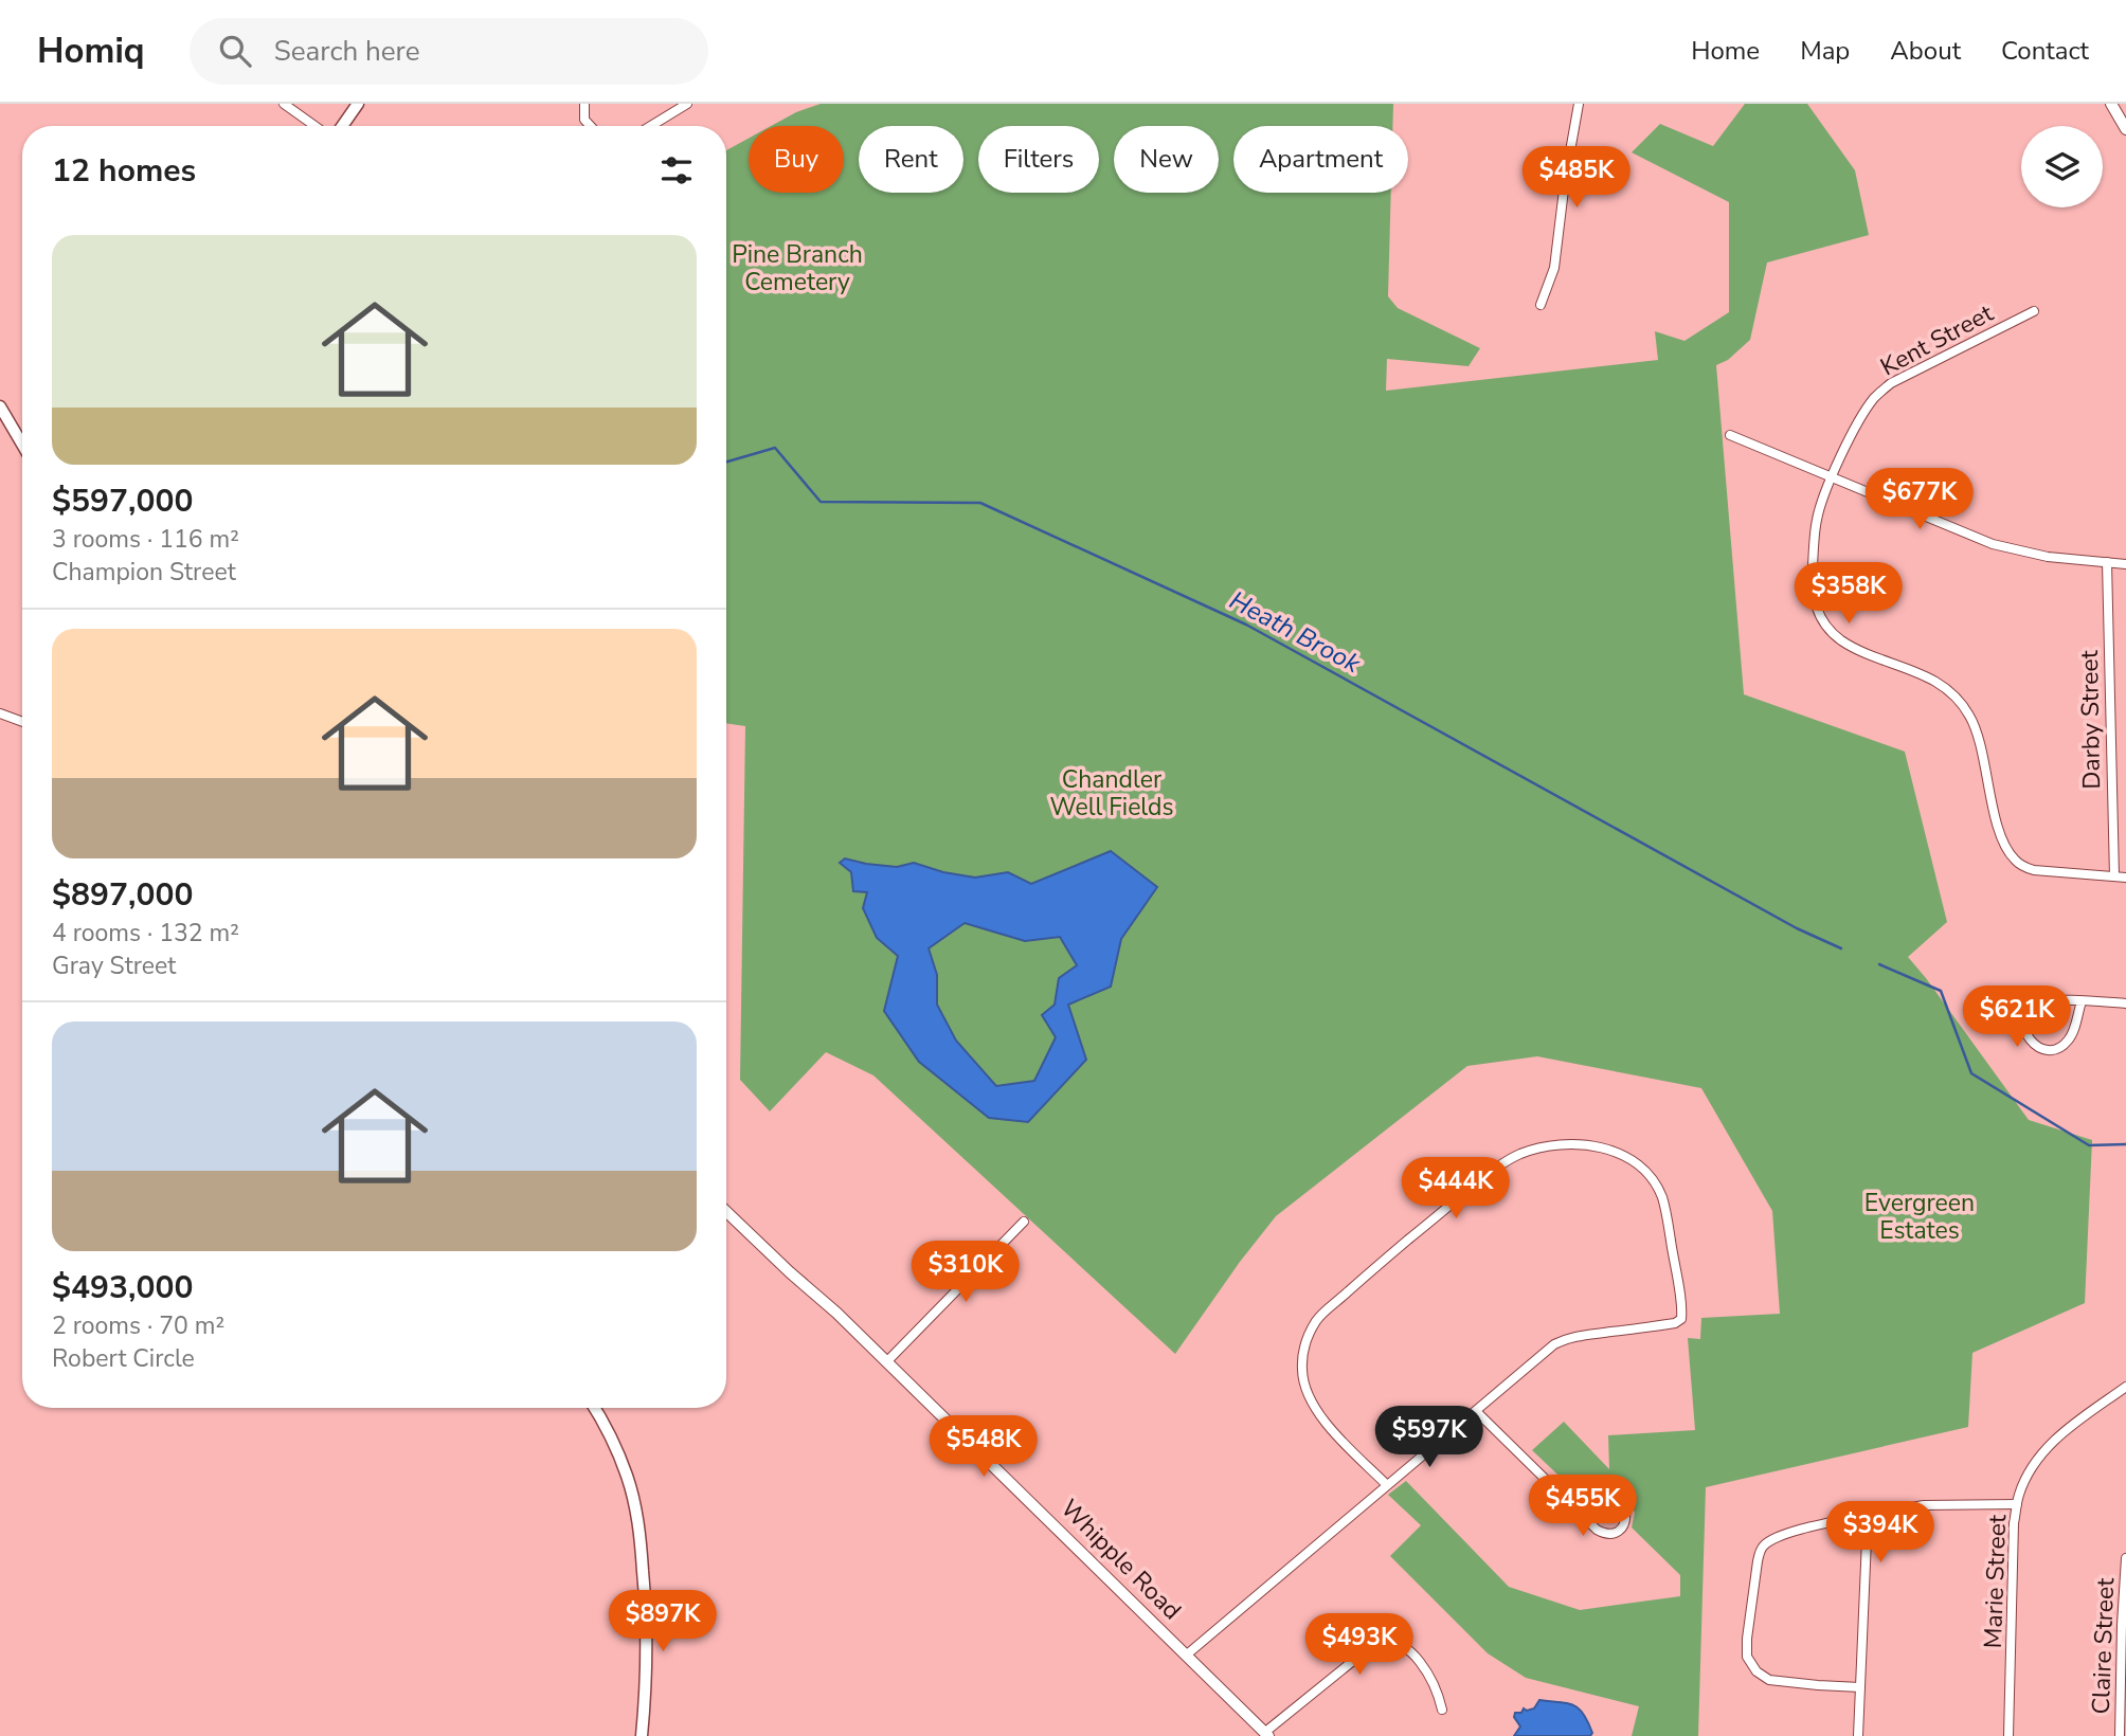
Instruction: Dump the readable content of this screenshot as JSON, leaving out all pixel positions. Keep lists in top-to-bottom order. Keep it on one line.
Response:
{"streets":{"street":["Kent Street","Darby Street","Whipple Road","Marie Street","Claire Street"]},"crossings":[["Kent Street","Darby Street"]],"water":["Heath Brook"],"parks":["Pine Branch Cemetery","Chandler Well Fields","Evergreen Estates"],"page":{"header":"Homiq","search":"Search here","nav":["Home","Map","About","Contact"],"chip":["Buy","Rent","Filters","New","Apartment"],"heading":"12 homes","price":["$485K","$677K","$358K","$621K","$444K","$310K","$597K","$548K","$455K","$394K","$897K","$493K"],"list":[{"name":"$597,000","note":"3 rooms · 116 m² · Champion Street"},{"name":"$897,000","note":"4 rooms · 132 m² · Gray Street"},{"name":"$493,000","note":"2 rooms · 70 m² · Robert Circle"}]}}
